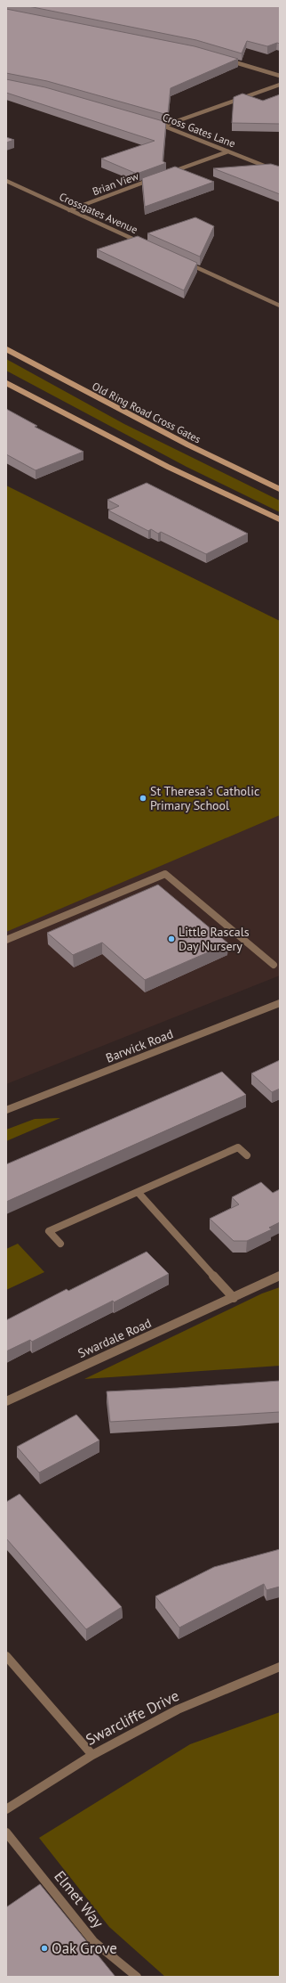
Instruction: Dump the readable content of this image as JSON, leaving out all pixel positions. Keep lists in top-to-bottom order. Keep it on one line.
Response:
{"streets":{"main road":["Old Ring Road Cross Gates"],"street":["Cross Gates Lane","Brian View","Crossgates Avenue","Barwick Road","Swardale Road","Swarcliffe Drive","Elmet Way"]},"crossings":[["Brian View","Crossgates Avenue"]],"places":["St Theresa's Catholic Primary School","Little Rascals Day Nursery","Oak Grove"]}
